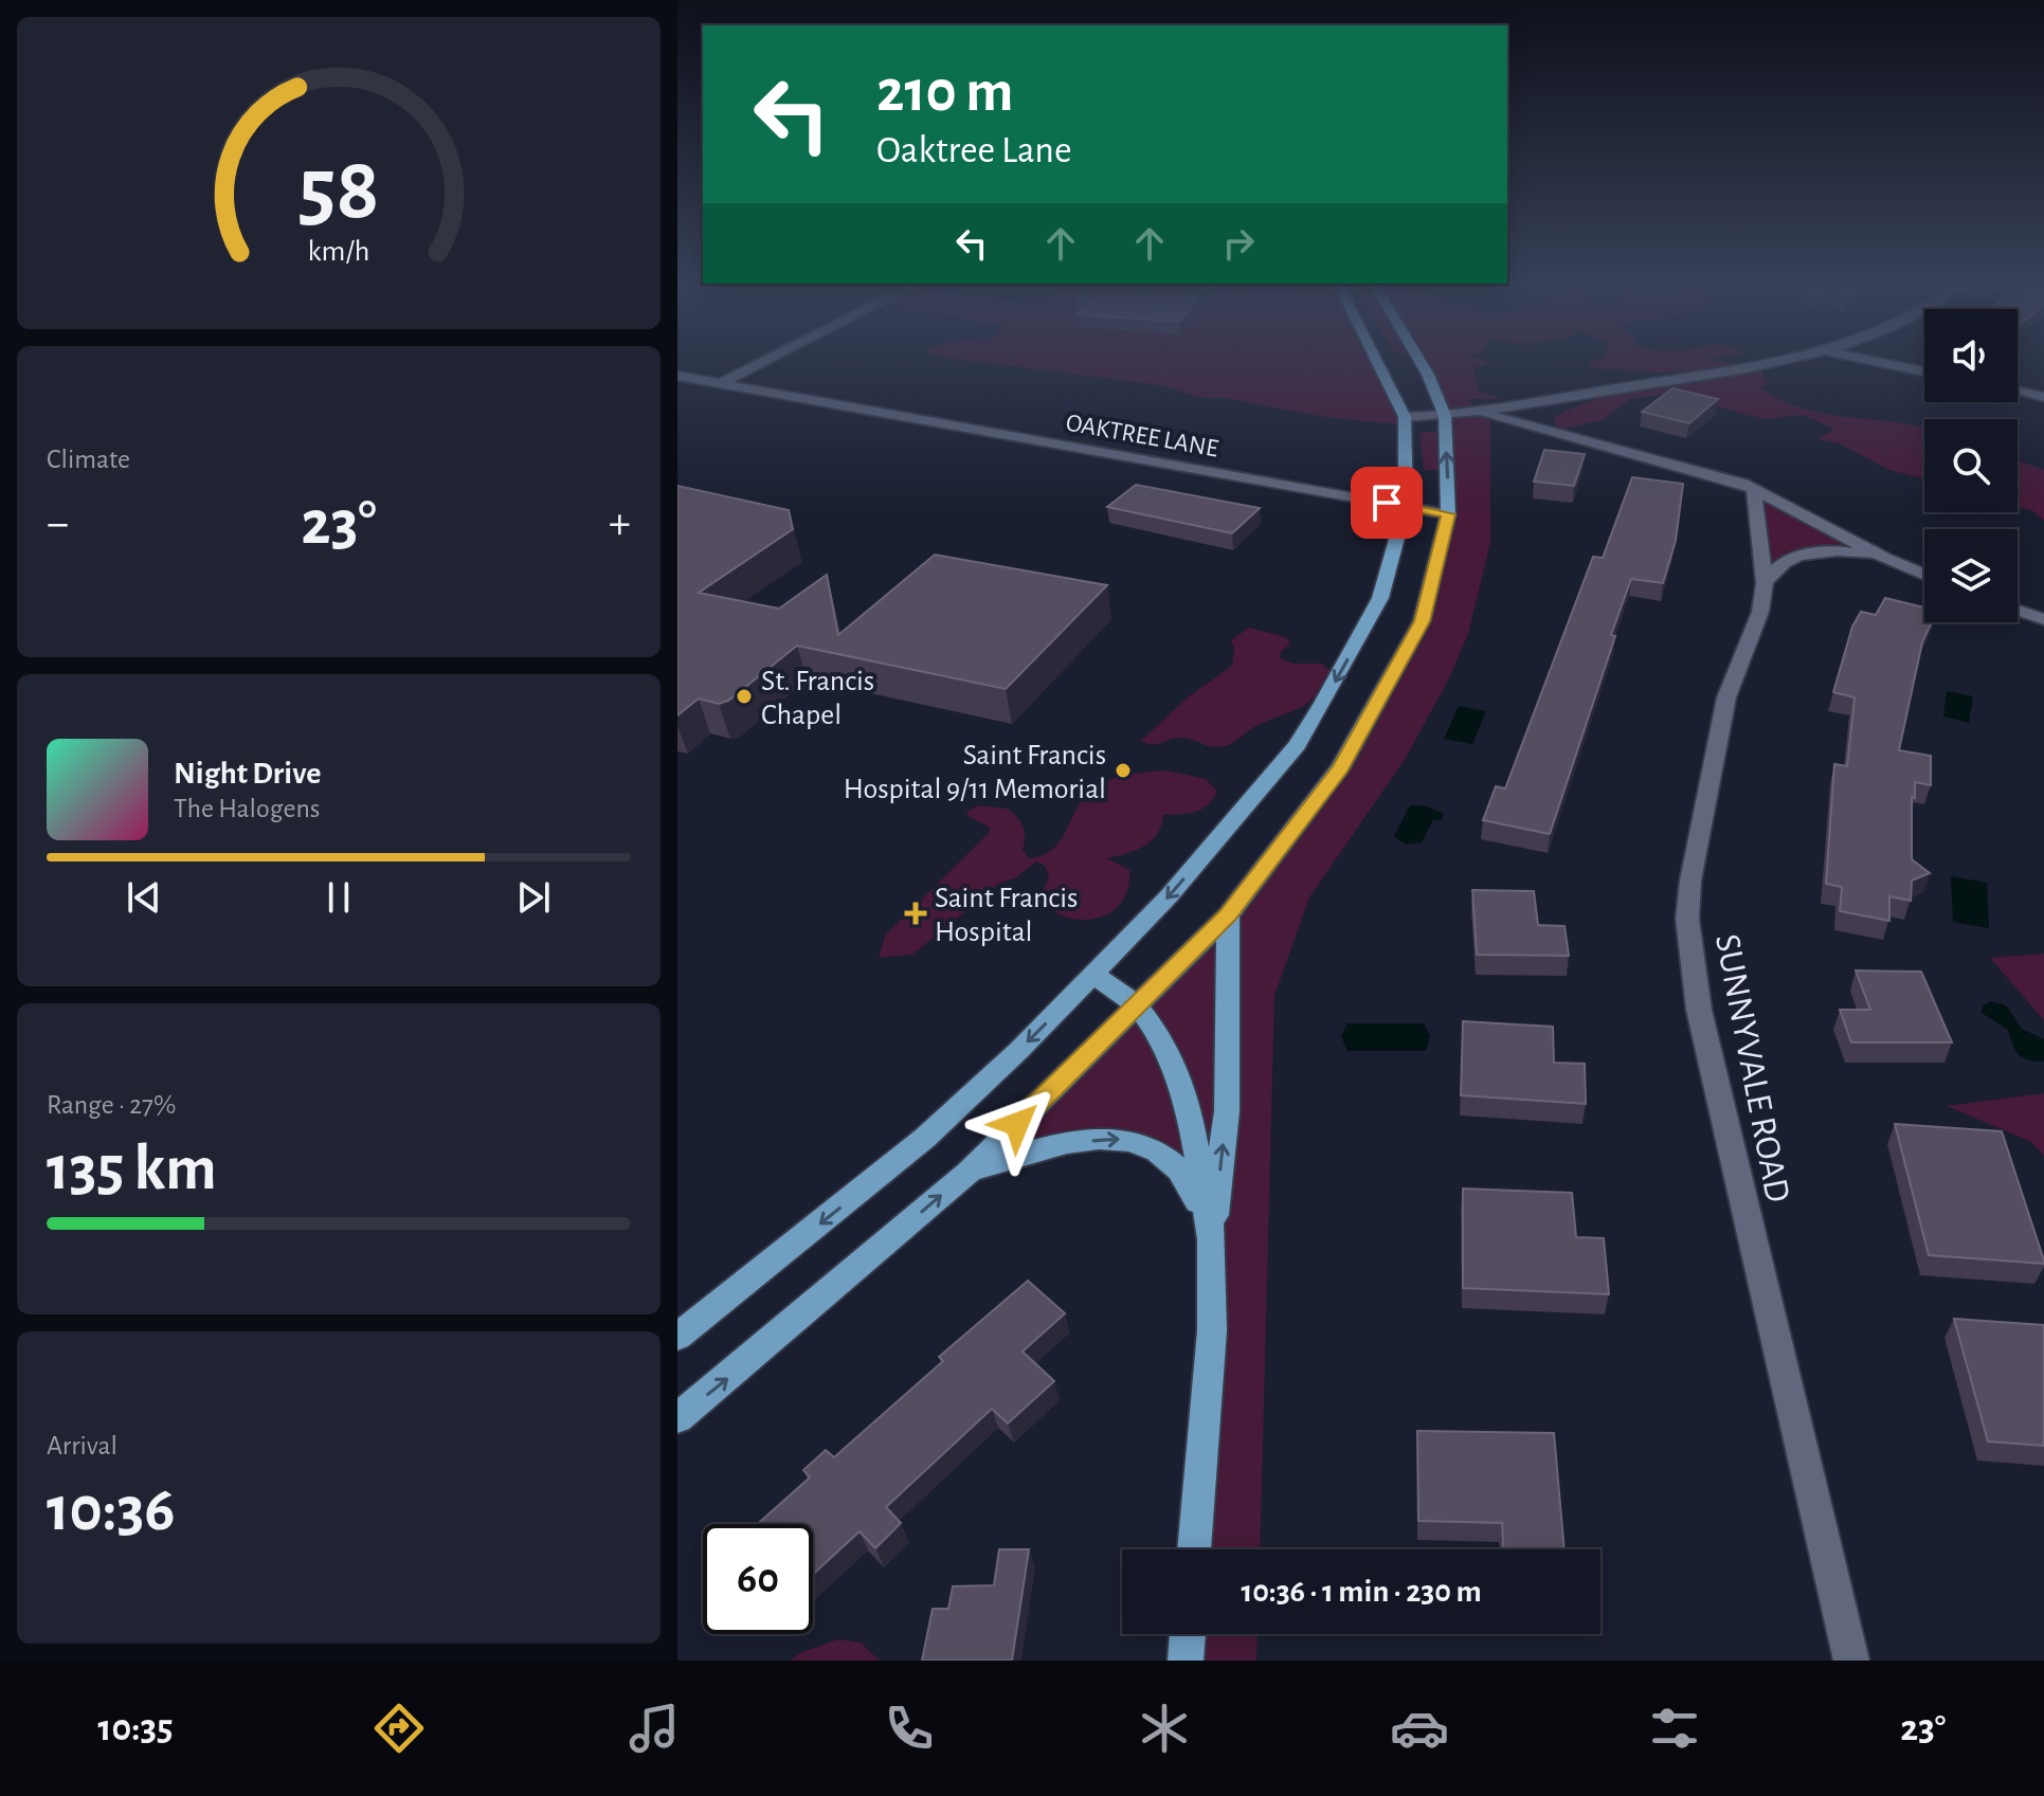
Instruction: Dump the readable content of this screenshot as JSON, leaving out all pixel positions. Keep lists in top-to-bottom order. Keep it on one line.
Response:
{"streets":{"street":["OAKTREE LANE","SUNNYVALE ROAD"]},"places":{"other":["St. Francis Chapel","Saint Francis Hospital 9/11 Memorial"],"health":["Saint Francis Hospital"]},"page":{"turn":["210 m","Oaktree Lane"],"tile":["Climate",["Range · 27%","135 km"],["Arrival","10:36"]],"heat":["−","23°","+"],"song":["Night Drive","The Halogens"],"limit":"60","trip":"10:36 · 1 min · 230 m","tabs":["10:35","23°"],"gauge":["58","km/h"]}}
